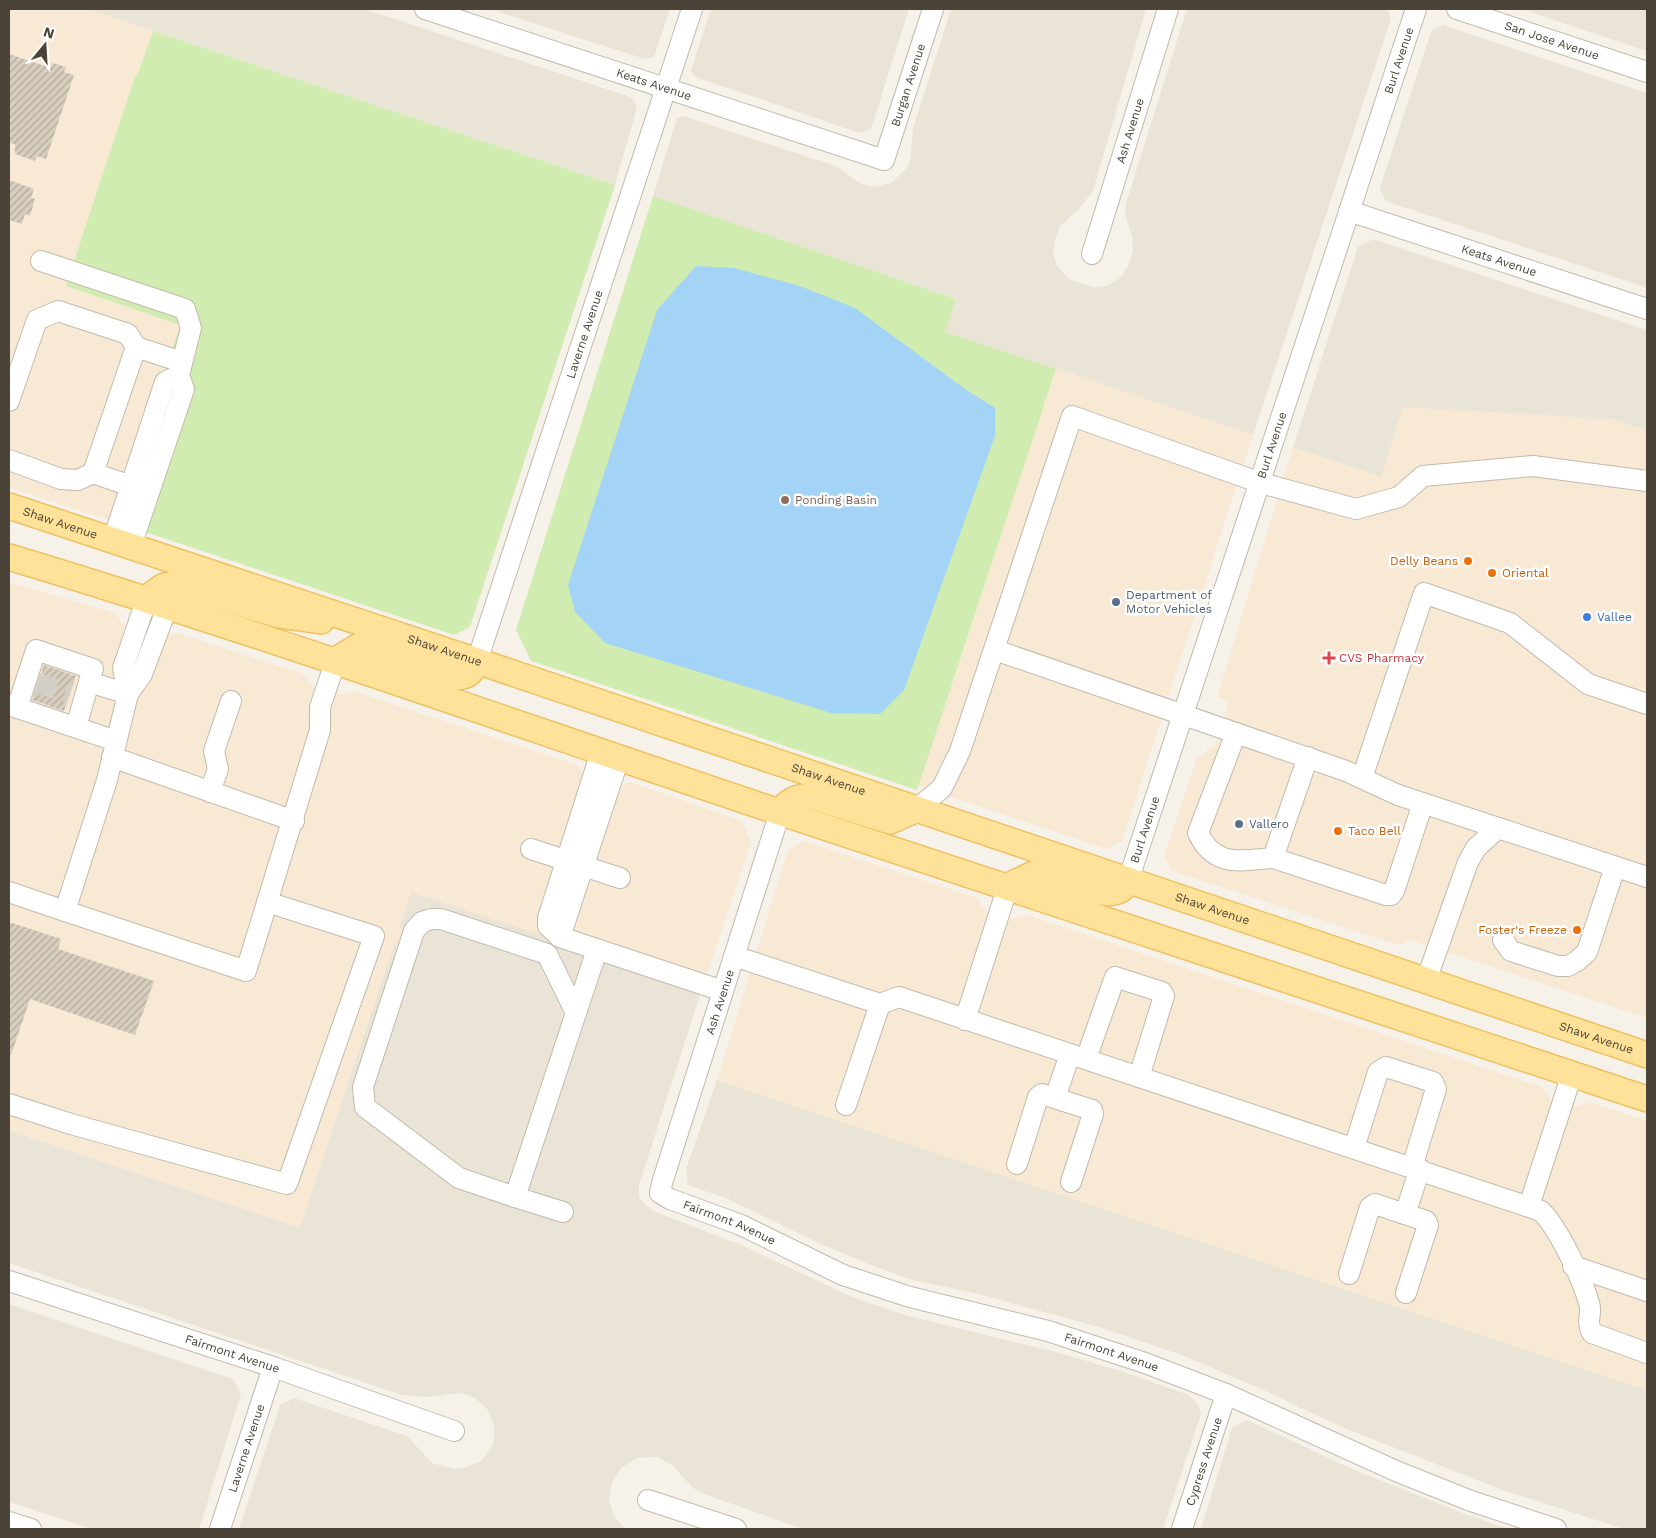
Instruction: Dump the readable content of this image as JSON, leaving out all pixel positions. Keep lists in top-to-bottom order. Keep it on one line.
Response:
{"streets":{"main road":["Shaw Avenue"],"street":["San Jose Avenue","Burl Avenue","Keats Avenue","Burgan Avenue","Ash Avenue","Laverne Avenue","Fairmont Avenue","Cypress Avenue"]},"crossings":[["Burl Avenue","Keats Avenue"],["Burl Avenue","Shaw Avenue"],["Keats Avenue","Burgan Avenue"],["Keats Avenue","Laverne Avenue"],["Ash Avenue","Fairmont Avenue"],["Laverne Avenue","Shaw Avenue"],["Laverne Avenue","Fairmont Avenue"],["Fairmont Avenue","Cypress Avenue"]],"places":{"other":["Ponding Basin","Delly Beans","Oriental","Department of Motor Vehicles","Vallee","Vallero","Taco Bell","Foster's Freeze"],"health":["CVS Pharmacy"]},"north":"top"}
